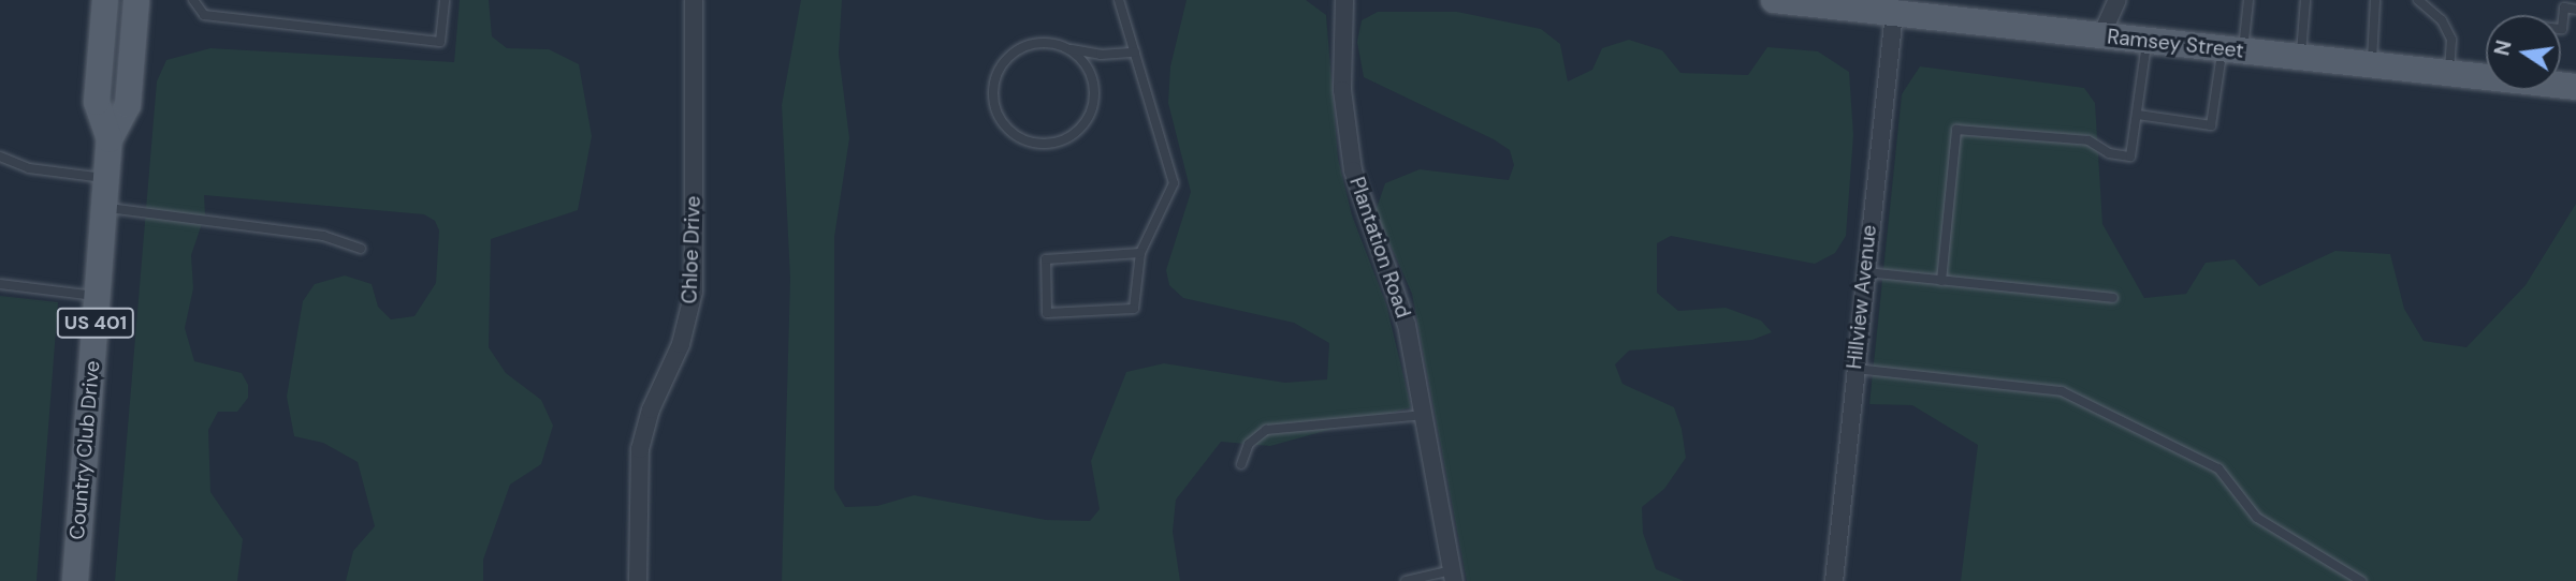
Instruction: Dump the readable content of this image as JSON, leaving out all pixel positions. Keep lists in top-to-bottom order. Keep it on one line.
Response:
{"streets":{"main road":["Ramsey Street","US 401","Country Club Drive"],"street":["Plantation Road","Chloe Drive","Hillview Avenue"]},"crossings":[["Ramsey Street","Hillview Avenue"],["US 401","Country Club Drive"]],"north":"left"}
